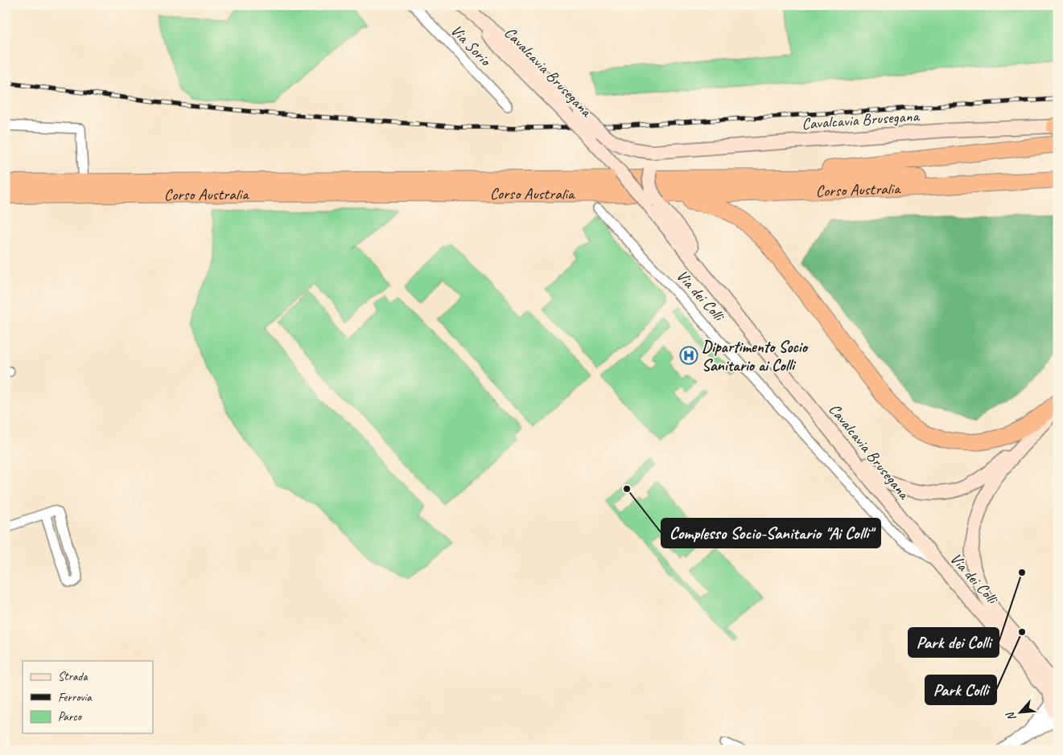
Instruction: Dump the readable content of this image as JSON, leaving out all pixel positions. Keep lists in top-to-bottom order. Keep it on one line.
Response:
{"streets":{"highway":["Corso Australia"],"main road":["Cavalcavia Brusegana","Via dei Colli"],"street":["Via Sorio"]},"crossings":[["Cavalcavia Brusegana","Via dei Colli"]],"places":{"hospital":["Dipartimento Socio Sanitario ai Colli"],"other":["Complesso Socio-Sanitario \"Ai Colli\"","Park dei Colli","Park Colli"]},"legend":["Strada","Ferrovia","Parco"],"north":"bottom left"}
